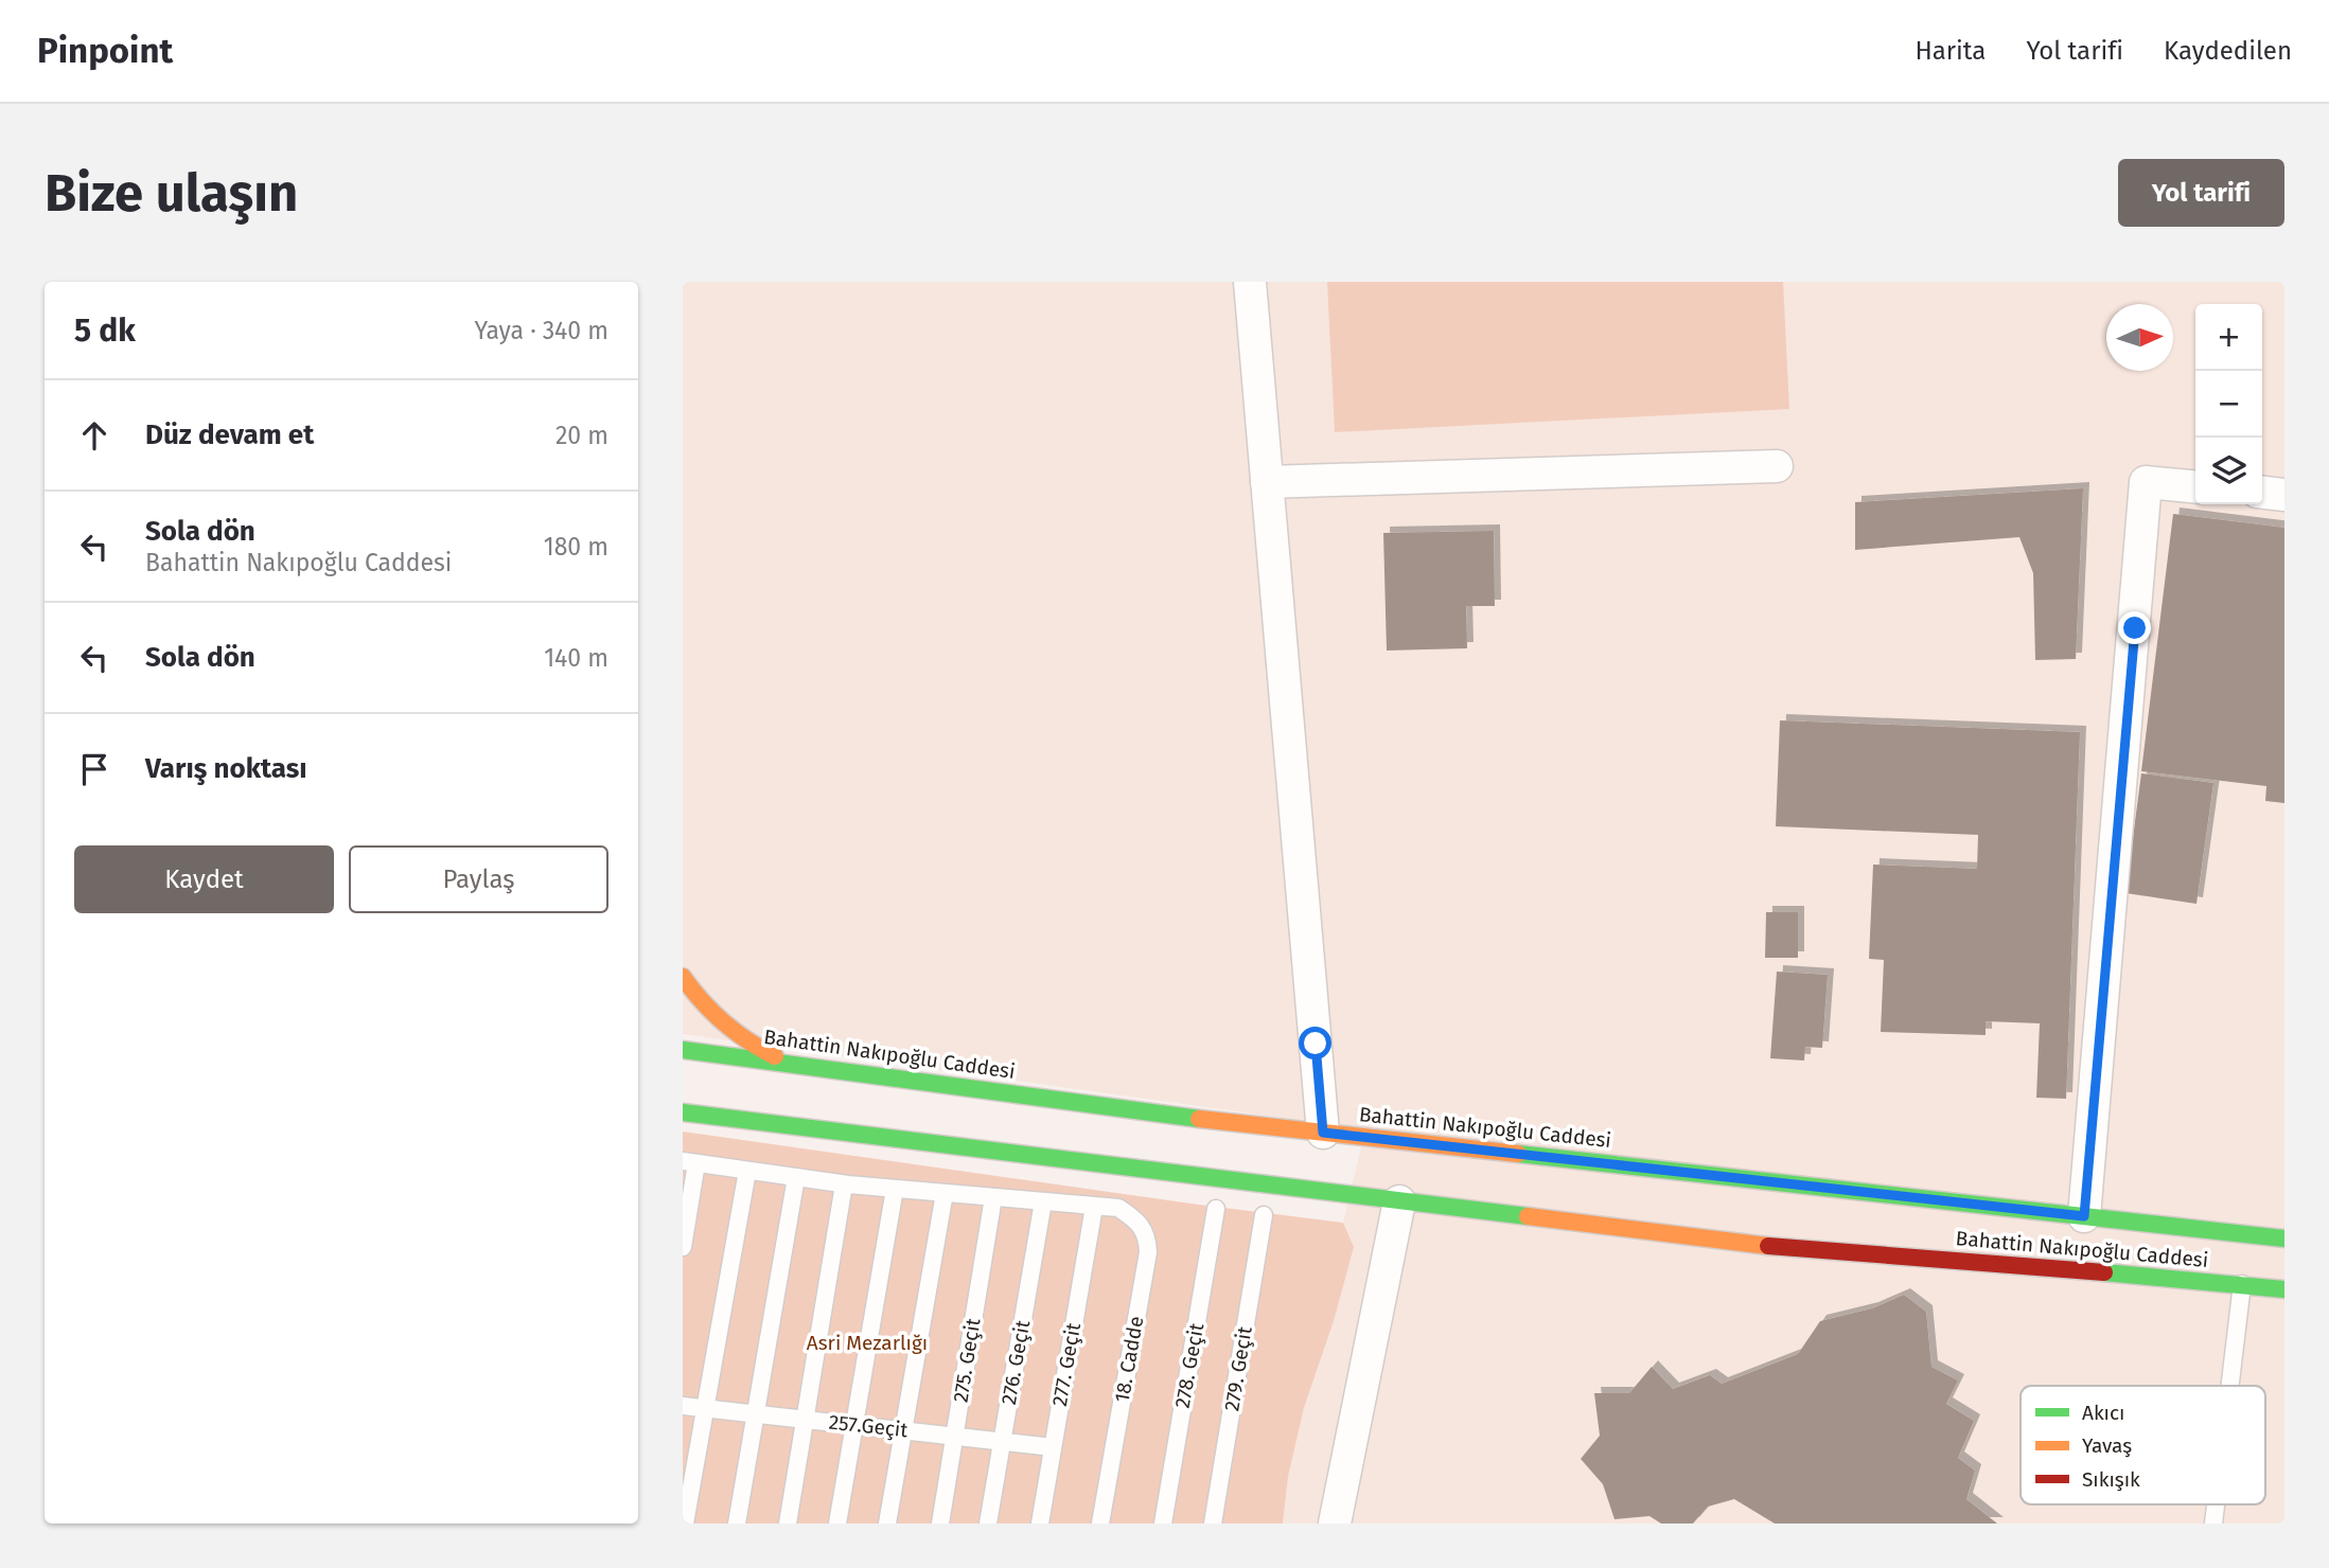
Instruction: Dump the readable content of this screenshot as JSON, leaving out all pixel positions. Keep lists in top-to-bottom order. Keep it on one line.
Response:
{"streets":{"main road":["Bahattin Nakıpoğlu Caddesi"],"lane":["18. Cadde","275. Geçit","276. Geçit","277. Geçit","278. Geçit","279. Geçit","257.Geçit"]},"crossings":[["18. Cadde","277. Geçit"],["275. Geçit","257.Geçit"],["276. Geçit","257.Geçit"],["277. Geçit","257.Geçit"]],"parks":["Asri Mezarlığı"],"legend":["Akıcı","Yavaş","Sıkışık"],"north":"right","page":{"header":"Pinpoint","nav":["Harita","Yol tarifi","Kaydedilen"],"buttons":["Yol tarifi",["Kaydet","Paylaş"]],"title":"Bize ulaşın","heading":["5 dk","Yaya · 340 m"],"map_buttons":["+","−"],"list":[["Düz devam et","20 m"],["Sola dön","Bahattin Nakıpoğlu Caddesi","180 m"],["Sola dön","140 m"],"Varış noktası"]}}
